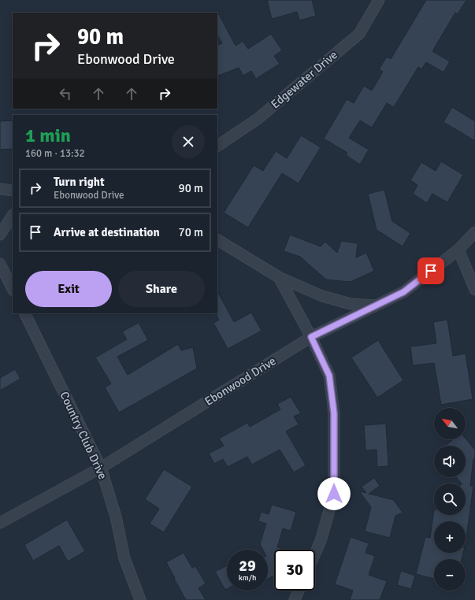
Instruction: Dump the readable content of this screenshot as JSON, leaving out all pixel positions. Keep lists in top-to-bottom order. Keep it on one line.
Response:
{"streets":{"street":["Edgewater Drive","Ebonwood Drive","Country Club Drive"]},"crossings":[["Ebonwood Drive","Country Club Drive"]],"north":"top left","page":{"turn":["90 m","Ebonwood Drive"],"heading":["1 min","160 m · 13:32"],"list":[{"name":"Turn right","note":"Ebonwood Drive","value":"90 m"},{"name":"Arrive at destination","value":"70 m"}],"buttons":["Exit","Share"],"map_buttons":["+","−"],"speed":"29 km/h","limit":"30"}}
